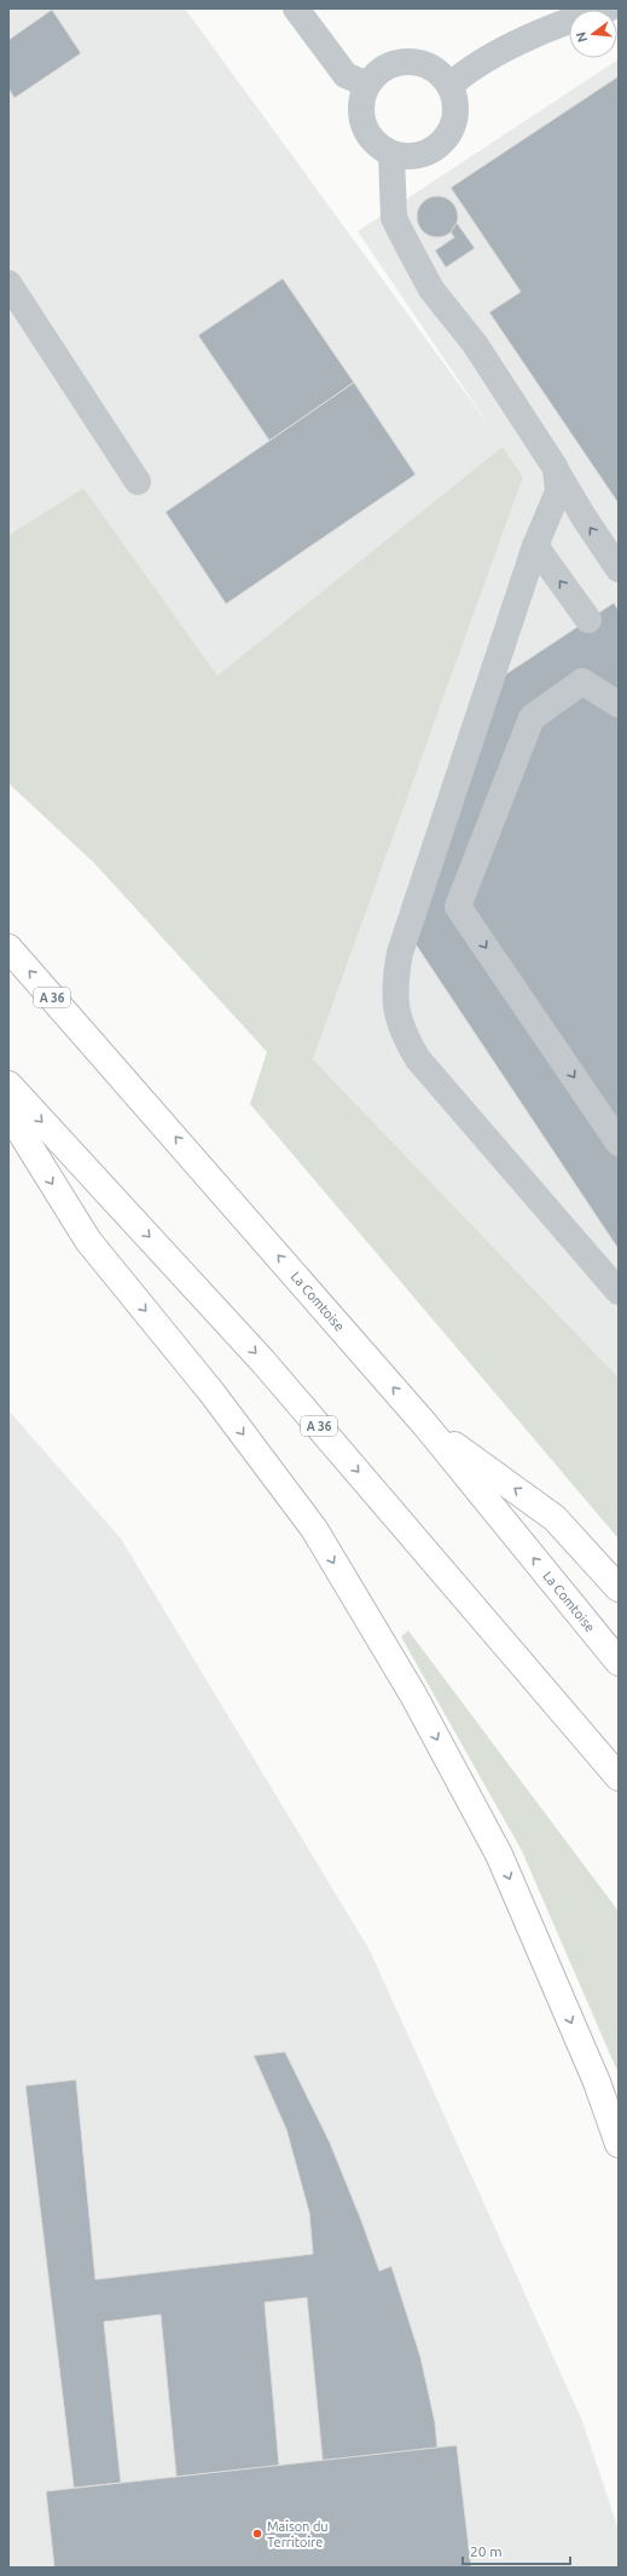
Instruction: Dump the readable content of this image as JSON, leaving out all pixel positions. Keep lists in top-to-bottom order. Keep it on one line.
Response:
{"streets":{"highway":["A 36","La Comtoise"]},"places":["Maison du Territoire"],"scale_bar":"20 m","north":"left"}
